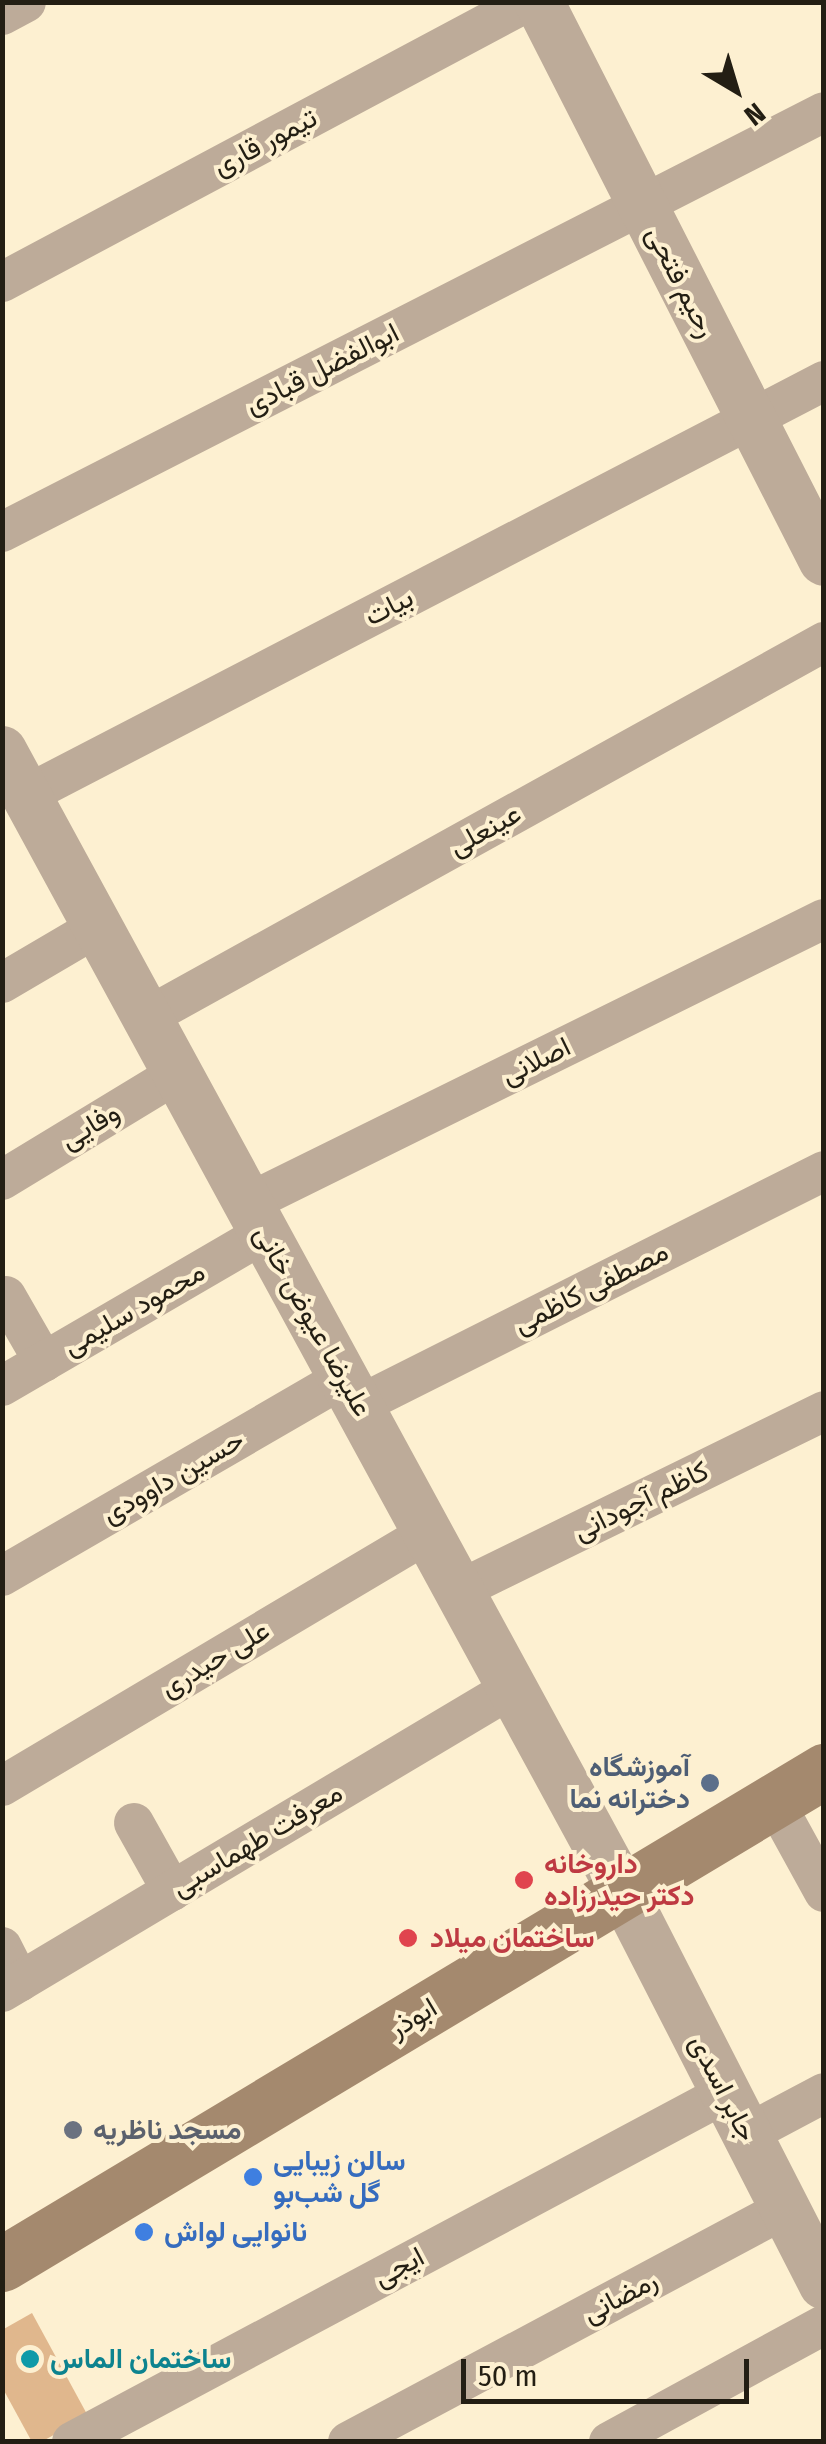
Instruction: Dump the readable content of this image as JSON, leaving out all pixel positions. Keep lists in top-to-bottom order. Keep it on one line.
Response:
{"streets":{"main road":["ابوذر"],"street":["تیمور قاری","رحیم فتحی","ابوالفضل قبادی","بیات","عینعلی","اصلانی","وفایی","مصطفی کاظمی","محمود سلیمی","علیرضا عیوض خانی","حسین داوودی","کاظم آجودانی","علی حیدری","معرفت طهماسبی","جابر اسدی","ایجی","رمضانی"]},"crossings":[["رحیم فتحی","ابوالفضل قبادی"],["رحیم فتحی","بیات"],["بیات","علیرضا عیوض خانی"],["عینعلی","علیرضا عیوض خانی"],["اصلانی","محمود سلیمی"],["اصلانی","علیرضا عیوض خانی"],["وفایی","علیرضا عیوض خانی"],["مصطفی کاظمی","علیرضا عیوض خانی"],["مصطفی کاظمی","حسین داوودی"],["محمود سلیمی","علیرضا عیوض خانی"],["علیرضا عیوض خانی","حسین داوودی"],["علیرضا عیوض خانی","کاظم آجودانی"],["علیرضا عیوض خانی","علی حیدری"],["علیرضا عیوض خانی","معرفت طهماسبی"],["علیرضا عیوض خانی","ابوذر"],["علیرضا عیوض خانی","جابر اسدی"],["ابوذر","جابر اسدی"],["جابر اسدی","ایجی"],["جابر اسدی","رمضانی"]],"places":["آموزشگاه دخترانه نما","داروخانه دکتر حیدرزاده","ساختمان میلاد","مسجد ناظریه","سالن زیبایی گل شب‌بو","نانوایی لواش","ساختمان الماس"],"scale_bar":"50 m","north":"bottom right"}
